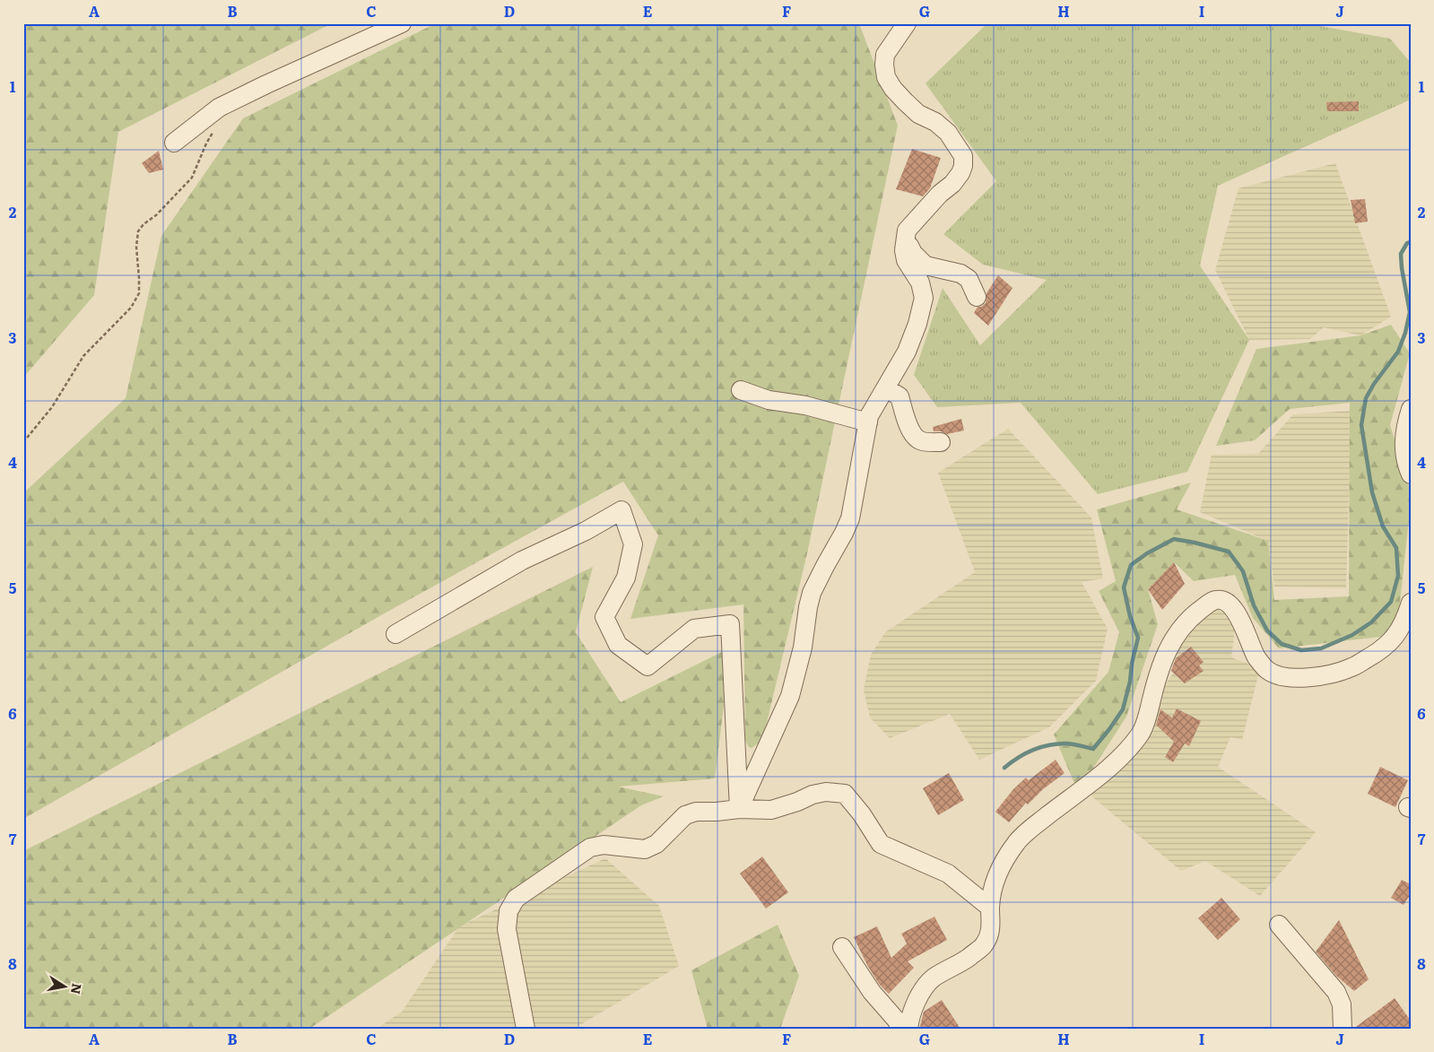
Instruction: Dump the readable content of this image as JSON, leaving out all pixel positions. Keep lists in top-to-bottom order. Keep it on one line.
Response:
{"north":"right","grid":{"columns":["A","B","C","D","E","F","G","H","I","J"],"rows":["1","2","3","4","5","6","7","8"]}}
